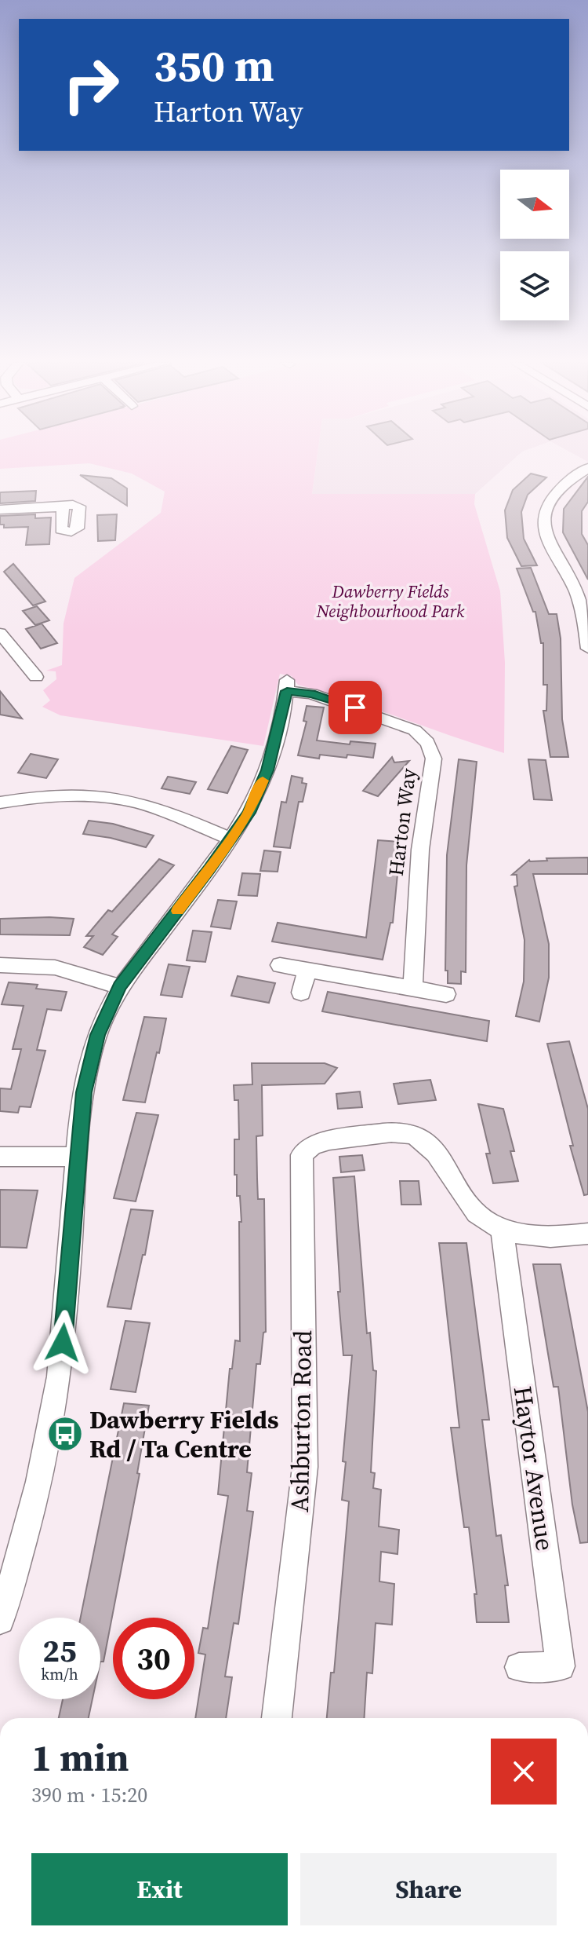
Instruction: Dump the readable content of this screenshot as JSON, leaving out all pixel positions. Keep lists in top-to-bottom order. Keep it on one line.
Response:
{"streets":{"street":["Harton Way","Ashburton Road","Haytor Avenue"]},"crossings":[["Ashburton Road","Haytor Avenue"]],"parks":["Dawberry Fields Neighbourhood Park"],"places":{"bus stop":["Dawberry Fields Rd / Ta Centre"]},"north":"right","page":{"turn":["350 m","Harton Way"],"speed":"25 km/h","limit":"30","heading":["1 min","390 m · 15:20"],"buttons":["Exit","Share"]}}
